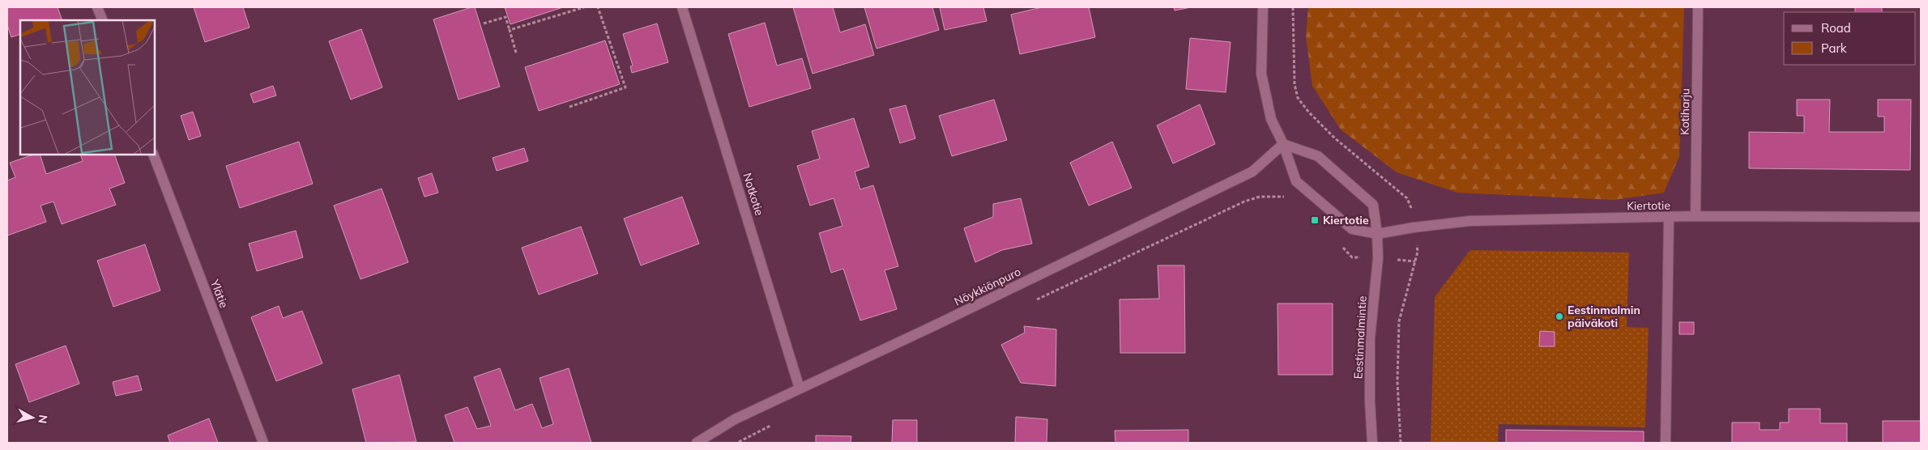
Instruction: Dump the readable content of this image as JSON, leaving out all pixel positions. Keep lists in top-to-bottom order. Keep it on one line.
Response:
{"streets":{"street":["Kotiharju","Notkotie","Kiertotie","Nöykkiönpuro","Ylätie","Eestinmalmintie"]},"crossings":[["Kotiharju","Kiertotie"],["Notkotie","Nöykkiönpuro"],["Kiertotie","Eestinmalmintie"],["Nöykkiönpuro","Eestinmalmintie"]],"places":{"transit":["Kiertotie"],"other":["Eestinmalmin päiväkoti"]},"legend":["Road","Park"],"north":"right"}
